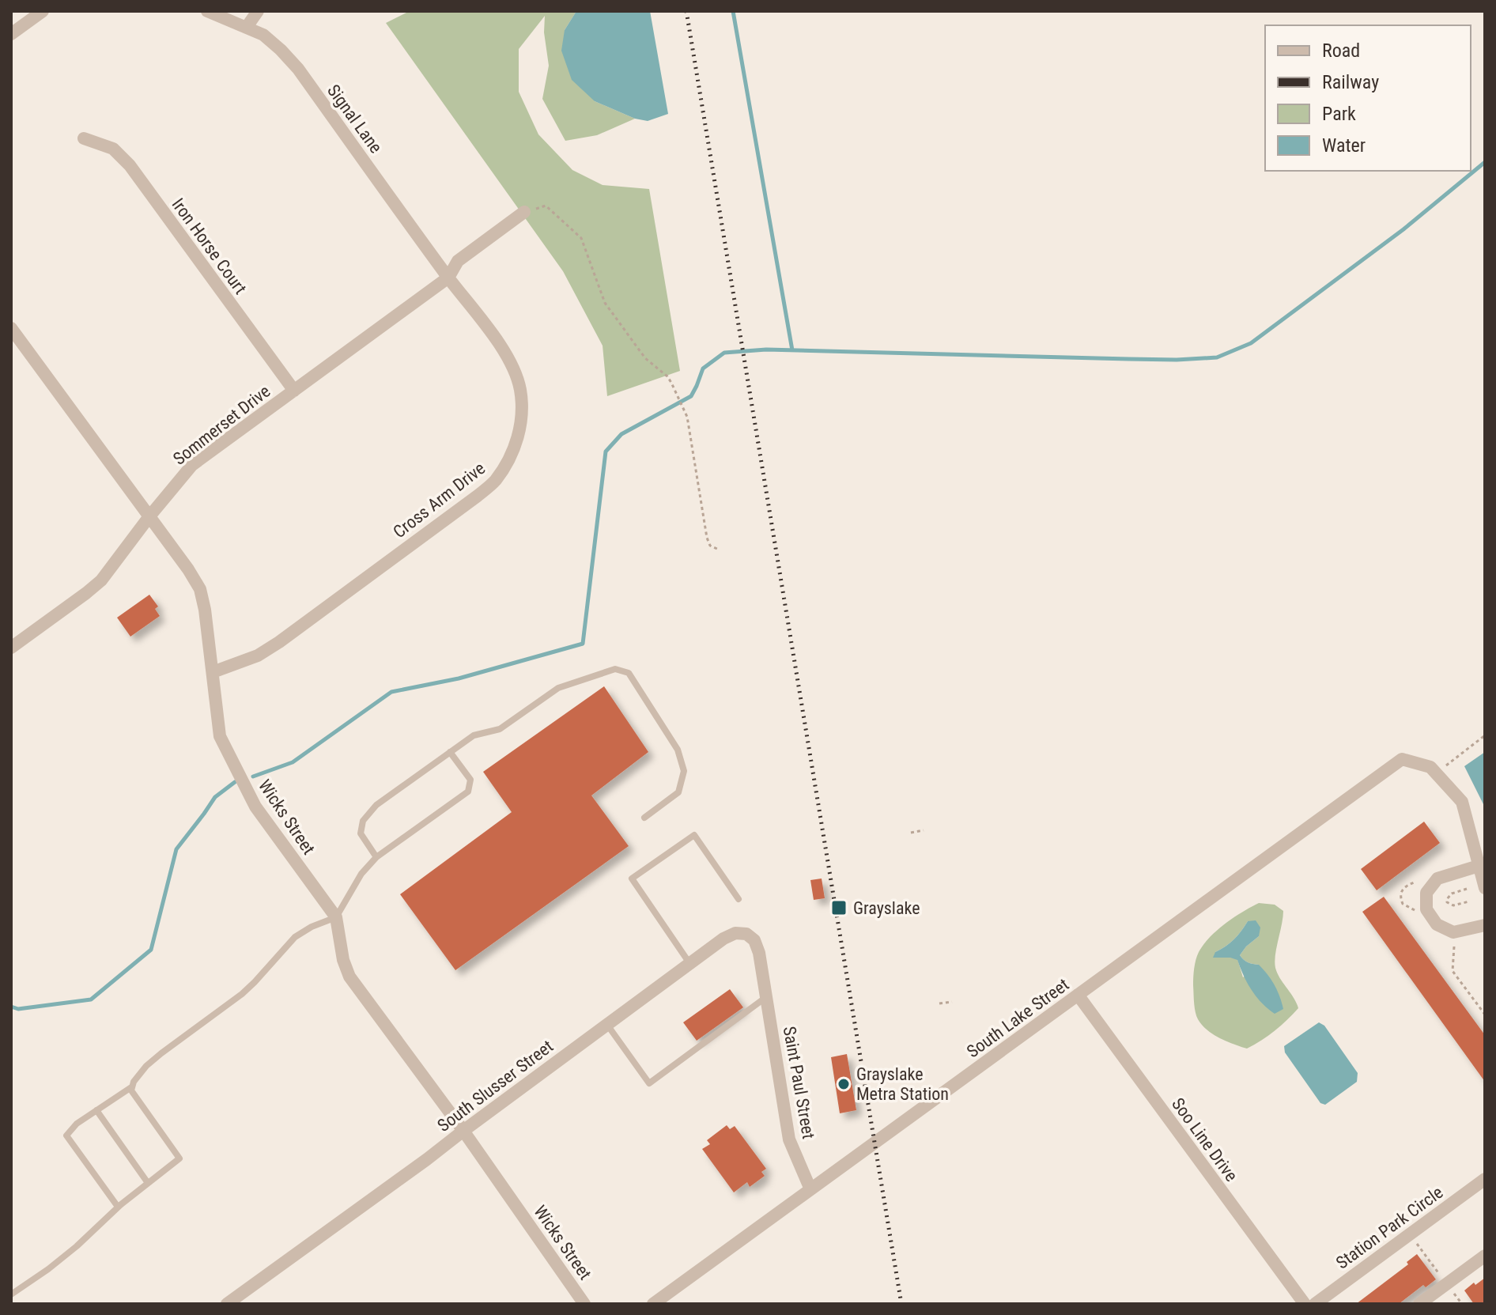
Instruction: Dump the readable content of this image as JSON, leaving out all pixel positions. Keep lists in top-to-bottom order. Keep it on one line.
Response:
{"streets":{"street":["Signal Lane","Iron Horse Court","Sommerset Drive","Cross Arm Drive","Wicks Street","South Lake Street","Saint Paul Street","South Slusser Street","Soo Line Drive","Station Park Circle"]},"crossings":[["Signal Lane","Sommerset Drive"],["Signal Lane","Cross Arm Drive"],["Iron Horse Court","Sommerset Drive"],["Sommerset Drive","Cross Arm Drive"],["Sommerset Drive","Wicks Street"],["Cross Arm Drive","Wicks Street"],["Wicks Street","South Slusser Street"],["South Lake Street","Saint Paul Street"],["South Lake Street","Soo Line Drive"],["Saint Paul Street","South Slusser Street"]],"places":{"transit":["Grayslake"],"other":["Grayslake Metra Station"]},"legend":["Road","Railway","Park","Water"]}
